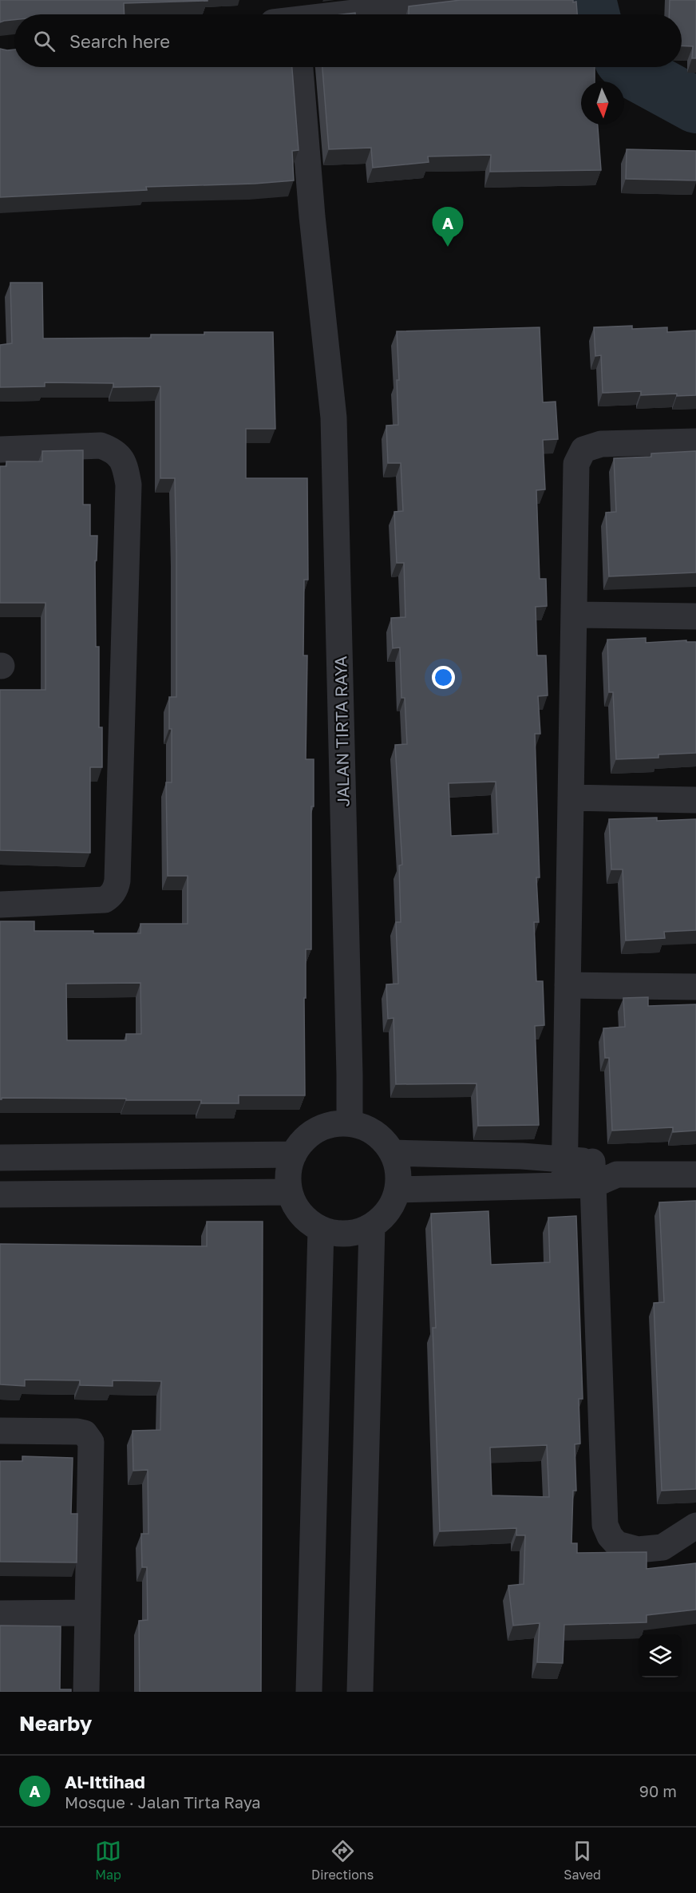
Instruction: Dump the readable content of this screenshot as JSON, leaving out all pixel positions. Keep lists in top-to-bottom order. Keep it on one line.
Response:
{"streets":{"street":["JALAN TIRTA RAYA"]},"north":"bottom","page":{"search":"Search here","pins":"A","heading":"Nearby","list":[{"mark":"A","name":"Al-Ittihad","note":"Mosque · Jalan Tirta Raya","value":"90 m"}],"nav":["Map","Directions","Saved"]}}
